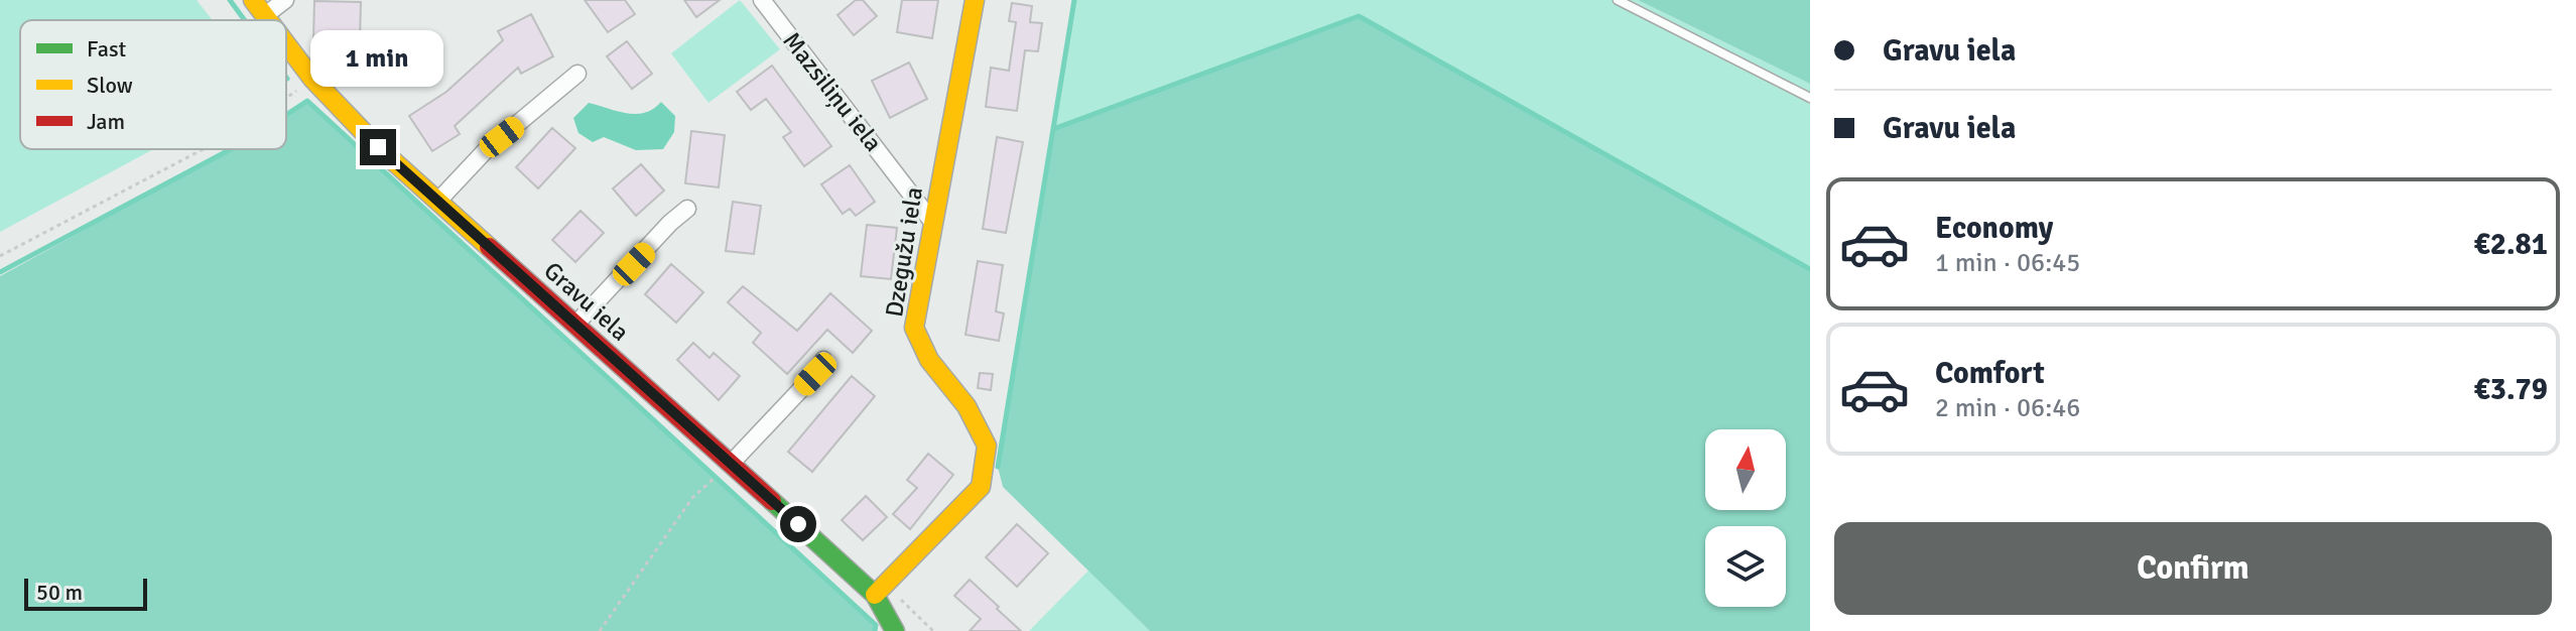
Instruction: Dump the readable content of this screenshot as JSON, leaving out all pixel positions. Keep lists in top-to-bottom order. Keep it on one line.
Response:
{"streets":{"street":["Mazsiliņu iela","Dzegužu iela","Gravu iela"]},"crossings":[["Mazsiliņu iela","Dzegužu iela"],["Dzegužu iela","Gravu iela"]],"legend":["Fast","Slow","Jam"],"scale_bar":"50 m","north":"top","page":{"banner":["Gravu iela","Gravu iela"],"bubble":"1 min","list":[{"name":"Economy","note":"1 min · 06:45","value":"€2.81"},{"name":"Comfort","note":"2 min · 06:46","value":"€3.79"}],"buttons":"Confirm","scale":"50 m"}}
